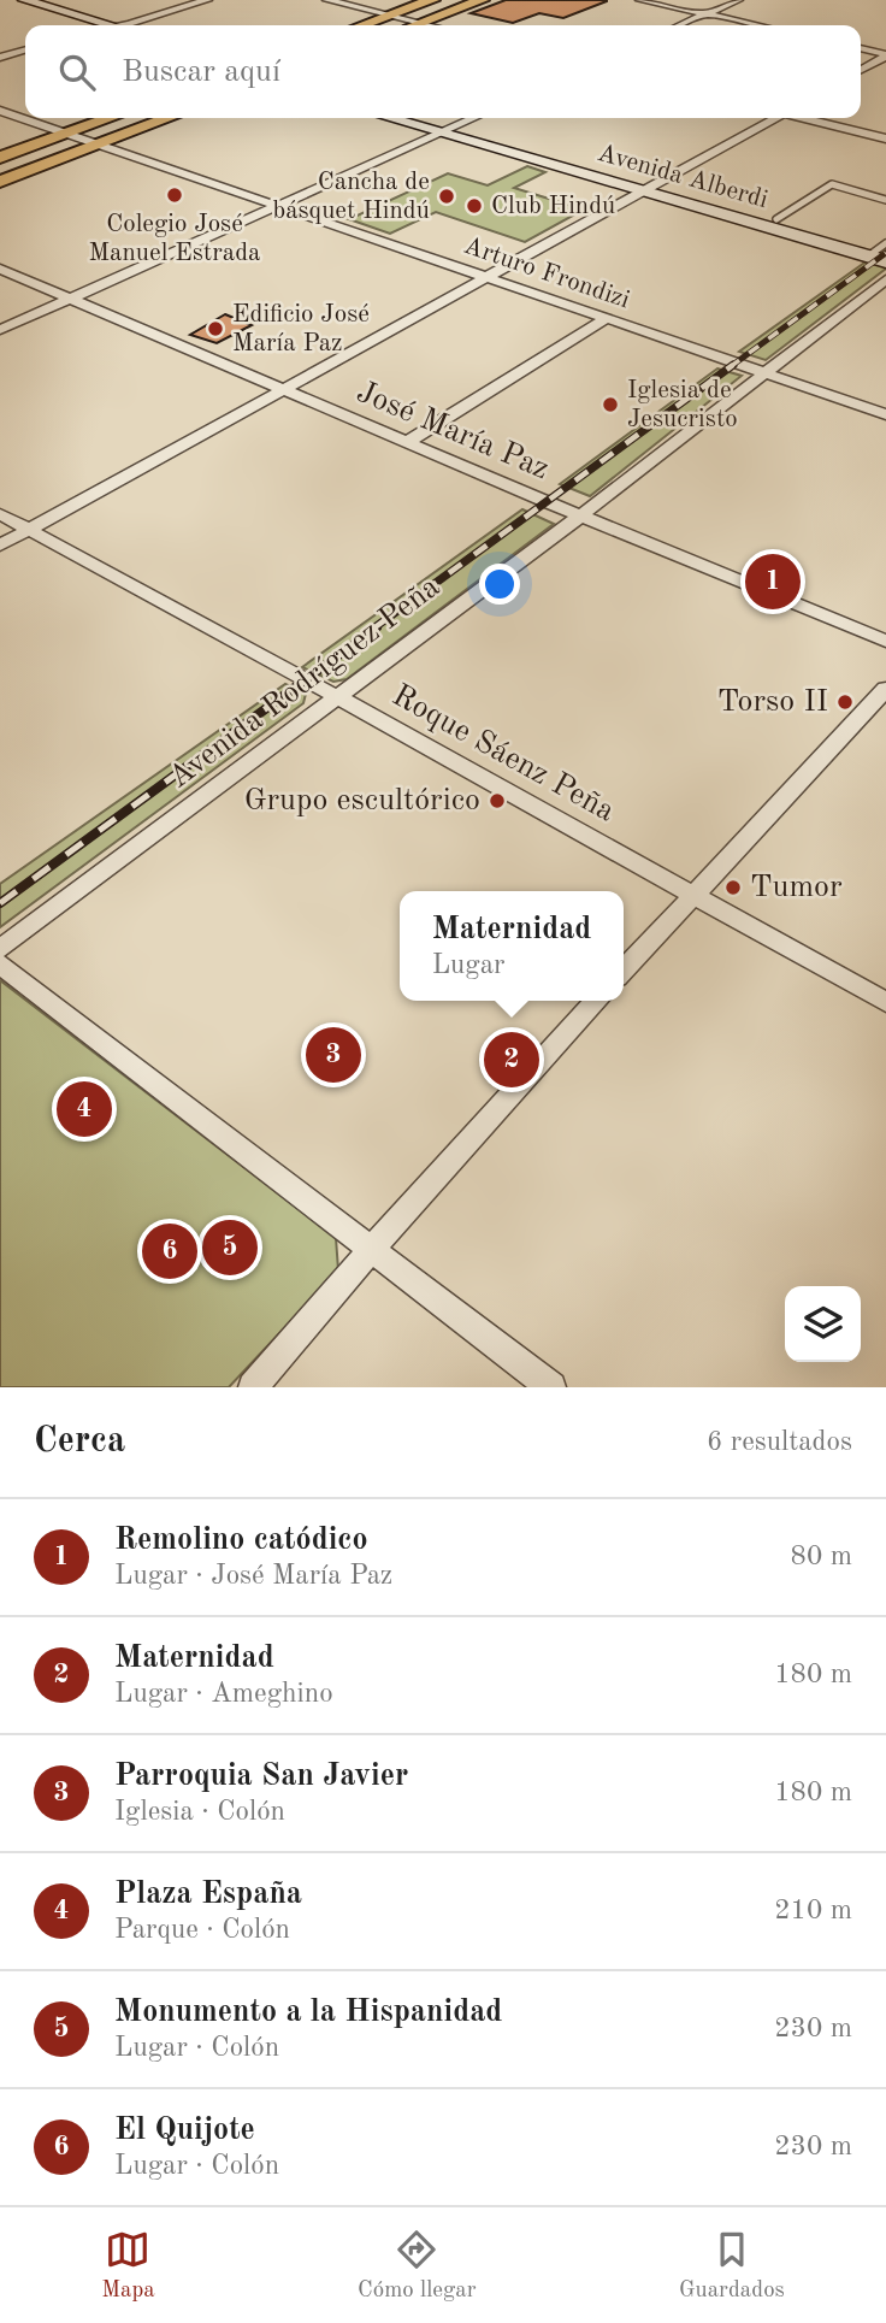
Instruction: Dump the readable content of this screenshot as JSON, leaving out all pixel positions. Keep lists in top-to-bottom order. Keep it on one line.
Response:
{"streets":{"main road":["Avenida Alberdi"],"street":["Arturo Frondizi","José María Paz","Avenida Rodríguez Peña","Roque Sáenz Peña"]},"crossings":[["Arturo Frondizi","Avenida Rodríguez Peña"],["José María Paz","Avenida Rodríguez Peña"],["Avenida Rodríguez Peña","Roque Sáenz Peña"]],"places":["Colegio José Manuel Estrada","Cancha de básquet Hindú","Club Hindú","Edificio José María Paz","Iglesia de Jesucristo","Torso II","Grupo escultórico","Tumor"],"page":{"search":"Buscar aquí","pins":["1","3","2","4","5","6"],"popup":["Maternidad","Lugar"],"heading":["Cerca","6 resultados"],"list":[{"mark":"1","name":"Remolino catódico","note":"Lugar · José María Paz","value":"80 m"},{"mark":"2","name":"Maternidad","note":"Lugar · Ameghino","value":"180 m"},{"mark":"3","name":"Parroquia San Javier","note":"Iglesia · Colón","value":"180 m"},{"mark":"4","name":"Plaza España","note":"Parque · Colón","value":"210 m"},{"mark":"5","name":"Monumento a la Hispanidad","note":"Lugar · Colón","value":"230 m"},{"mark":"6","name":"El Quijote","note":"Lugar · Colón","value":"230 m"}],"nav":["Mapa","Cómo llegar","Guardados"]}}
